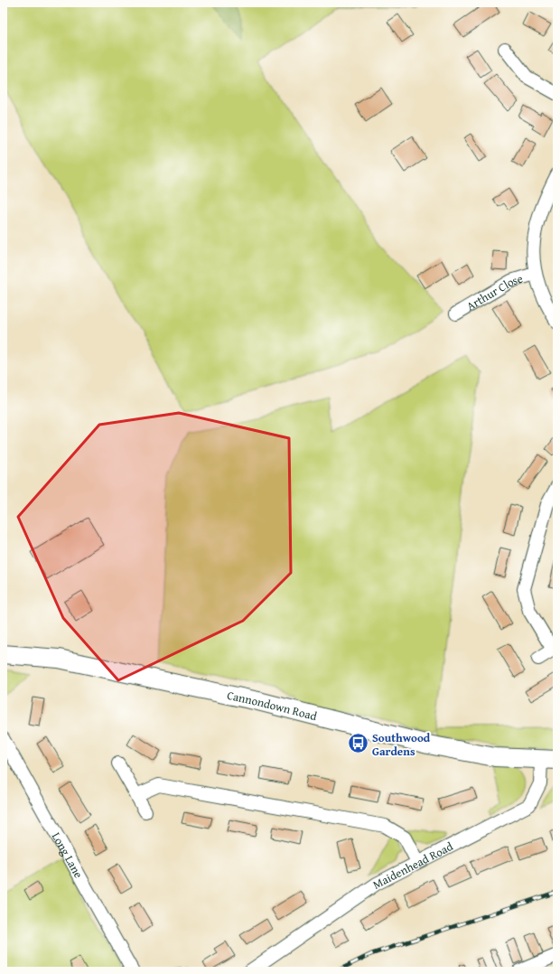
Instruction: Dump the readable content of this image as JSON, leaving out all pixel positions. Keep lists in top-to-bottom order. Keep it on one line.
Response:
{"streets":{"main road":["Cannondown Road"],"street":["Arthur Close","Long Lane","Maidenhead Road"]},"crossings":[["Cannondown Road","Maidenhead Road"]],"places":{"bus stop":["Southwood Gardens"]}}
